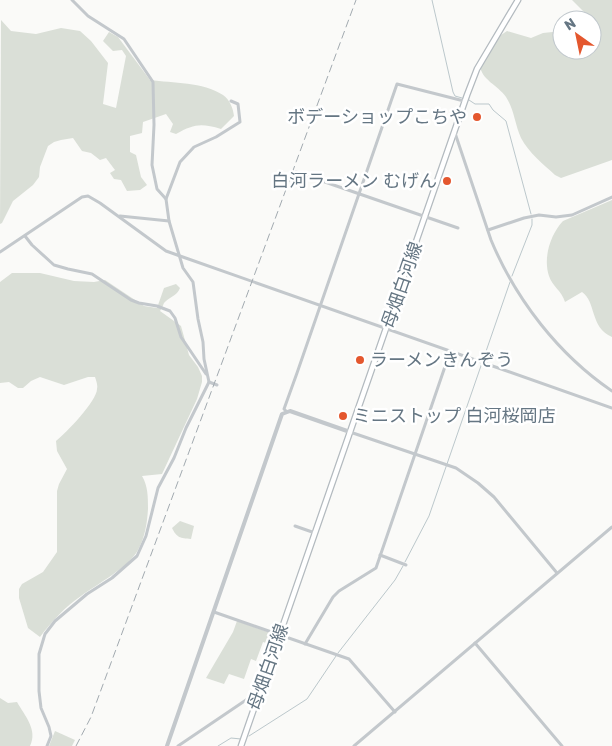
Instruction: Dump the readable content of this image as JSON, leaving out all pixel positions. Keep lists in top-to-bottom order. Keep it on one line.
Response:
{"streets":{"main road":["母畑白河線"]},"places":["ボデーショップこちや","白河ラーメン むげん","ラーメンきんぞう","ミニストップ 白河桜岡店"],"north":"top left"}
